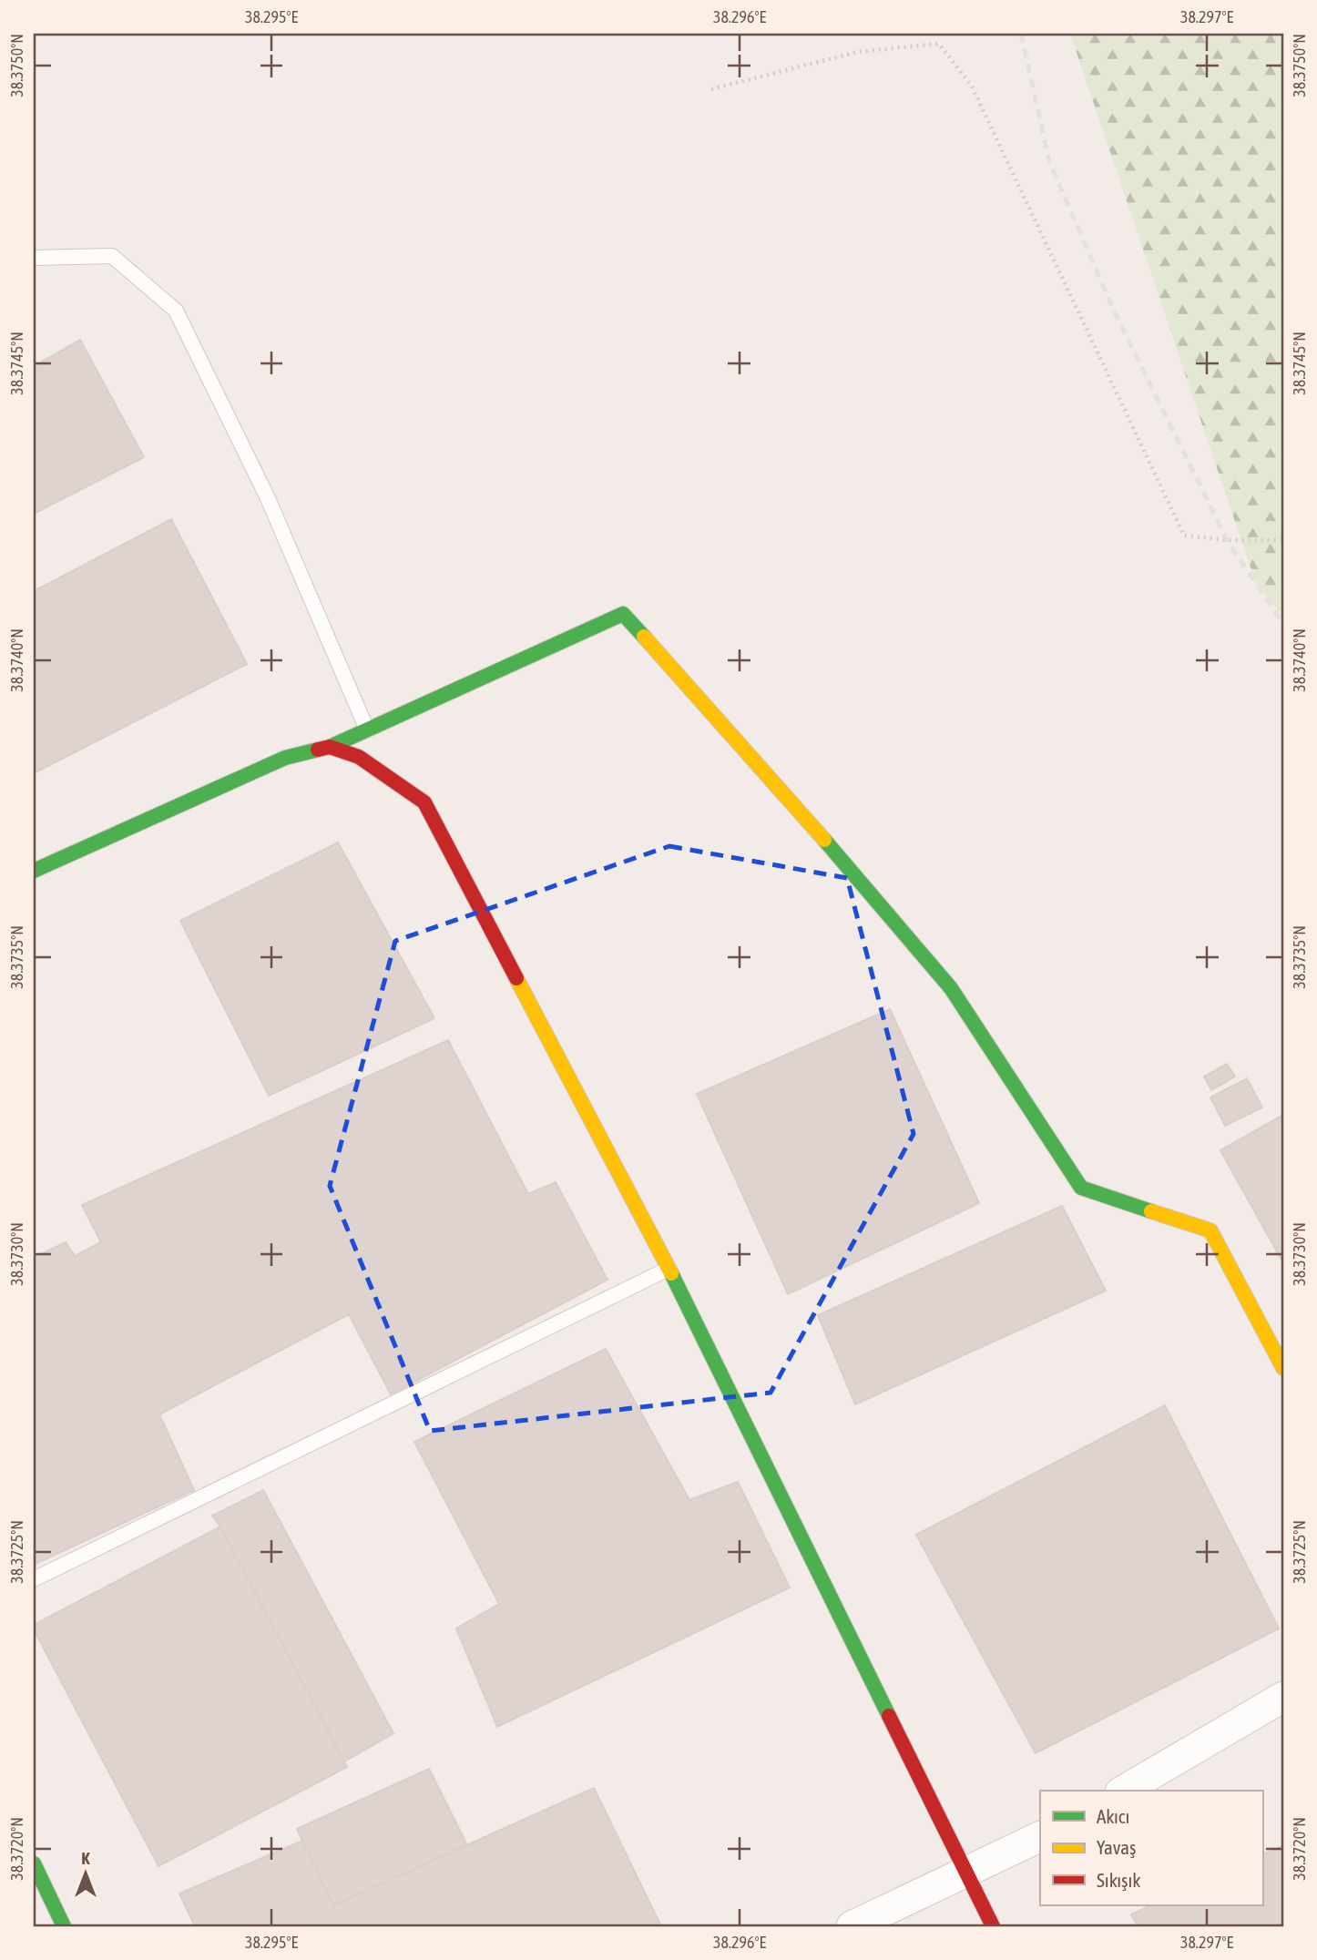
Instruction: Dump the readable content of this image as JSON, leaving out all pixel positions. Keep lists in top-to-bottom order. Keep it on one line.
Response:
{"legend":["Akıcı","Yavaş","Sıkışık"],"north":"top","coordinates":["38.295°E","38.296°E","38.297°E","38.3750°N","38.3745°N","38.3740°N","38.3735°N","38.3730°N","38.3725°N","38.3720°N"]}
